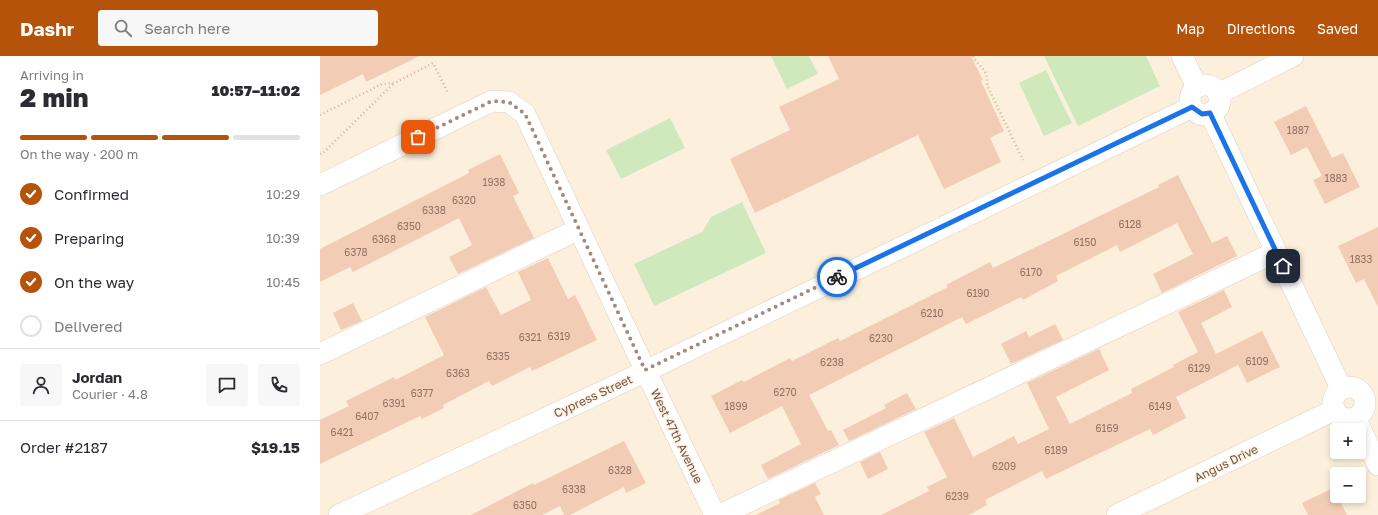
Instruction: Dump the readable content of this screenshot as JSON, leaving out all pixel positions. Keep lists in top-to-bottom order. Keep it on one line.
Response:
{"streets":{"street":["Cypress Street","West 47th Avenue","Angus Drive"]},"crossings":[["Cypress Street","West 47th Avenue"]],"house_numbers":["1887","1883","1938","6320","6338","6128","6350","6368","6150","6378","1833","6170","6190","6210","6319","6321","6230","6335","6109","6238","6129","6363","6270","6377","6391","1899","6149","6407","6169","6421","6189","6209","6328","6338","6239","6350"],"page":{"header":"Dashr","search":"Search here","nav":["Map","Directions","Saved"],"heading":["2 min","Arriving in","10:57–11:02"],"panel":["Jordan","Courier · 4.8","Order #2187","$19.15"],"bar":"On the way · 200 m","list":[["Confirmed","10:29"],["Preparing","10:39"],["On the way","10:45"],"Delivered"],"map_buttons":["+","−"]}}
